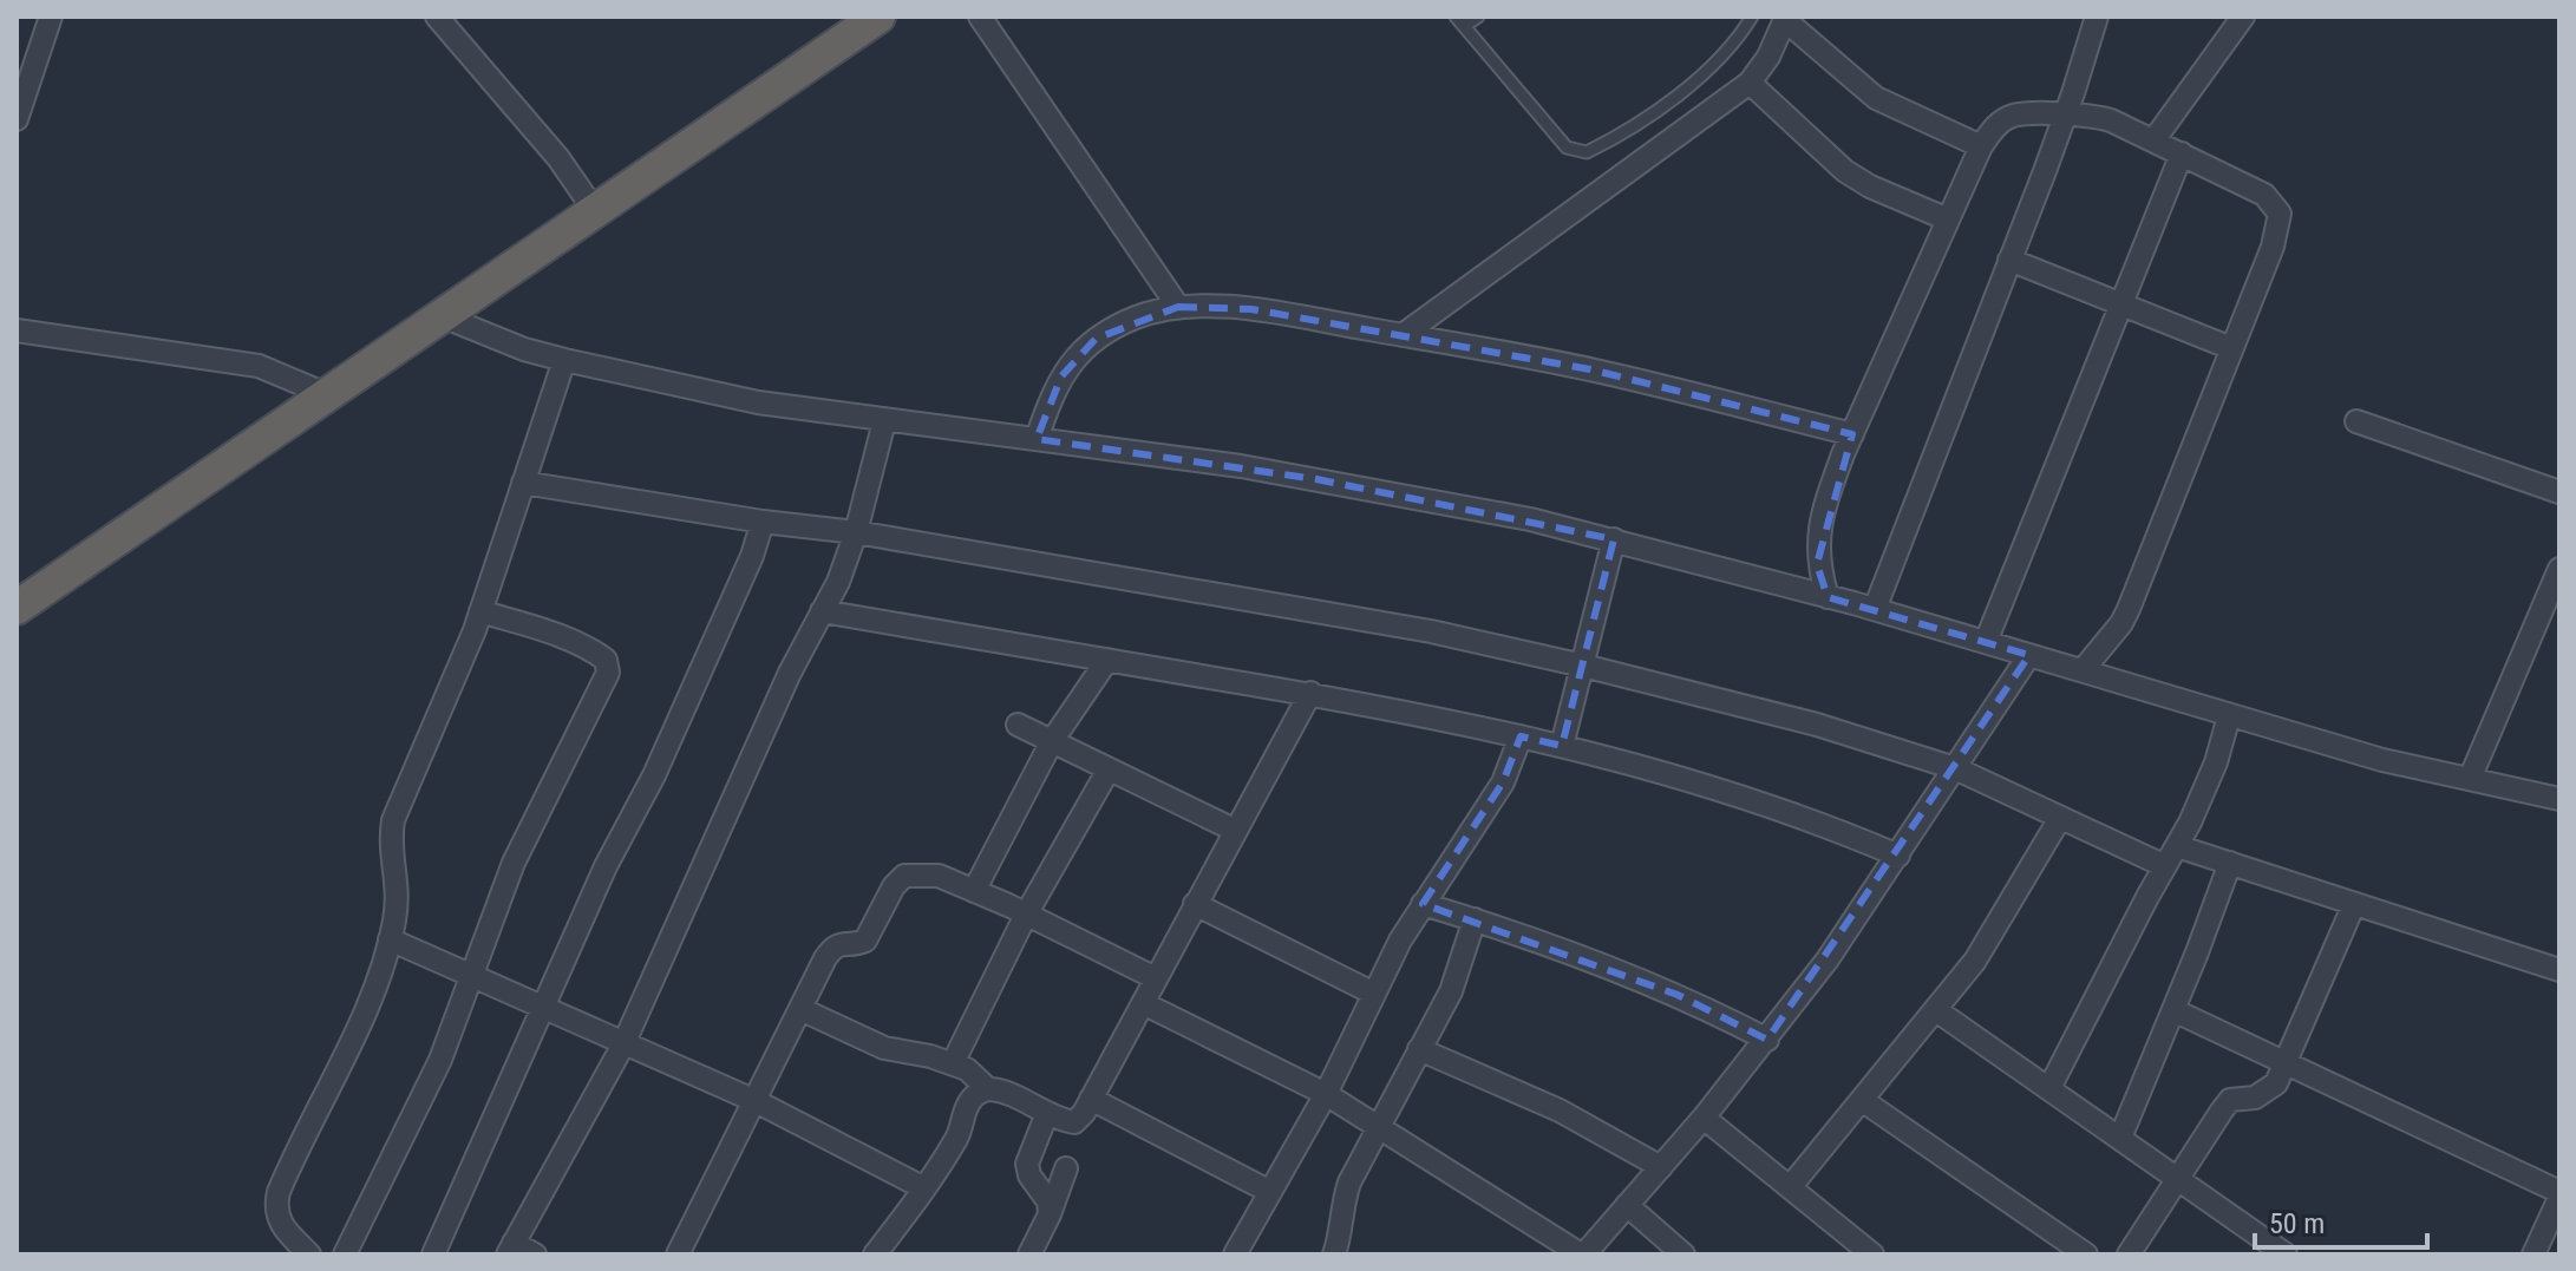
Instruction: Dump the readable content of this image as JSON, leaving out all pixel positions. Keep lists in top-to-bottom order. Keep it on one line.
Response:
{"scale_bar":"50 m"}
